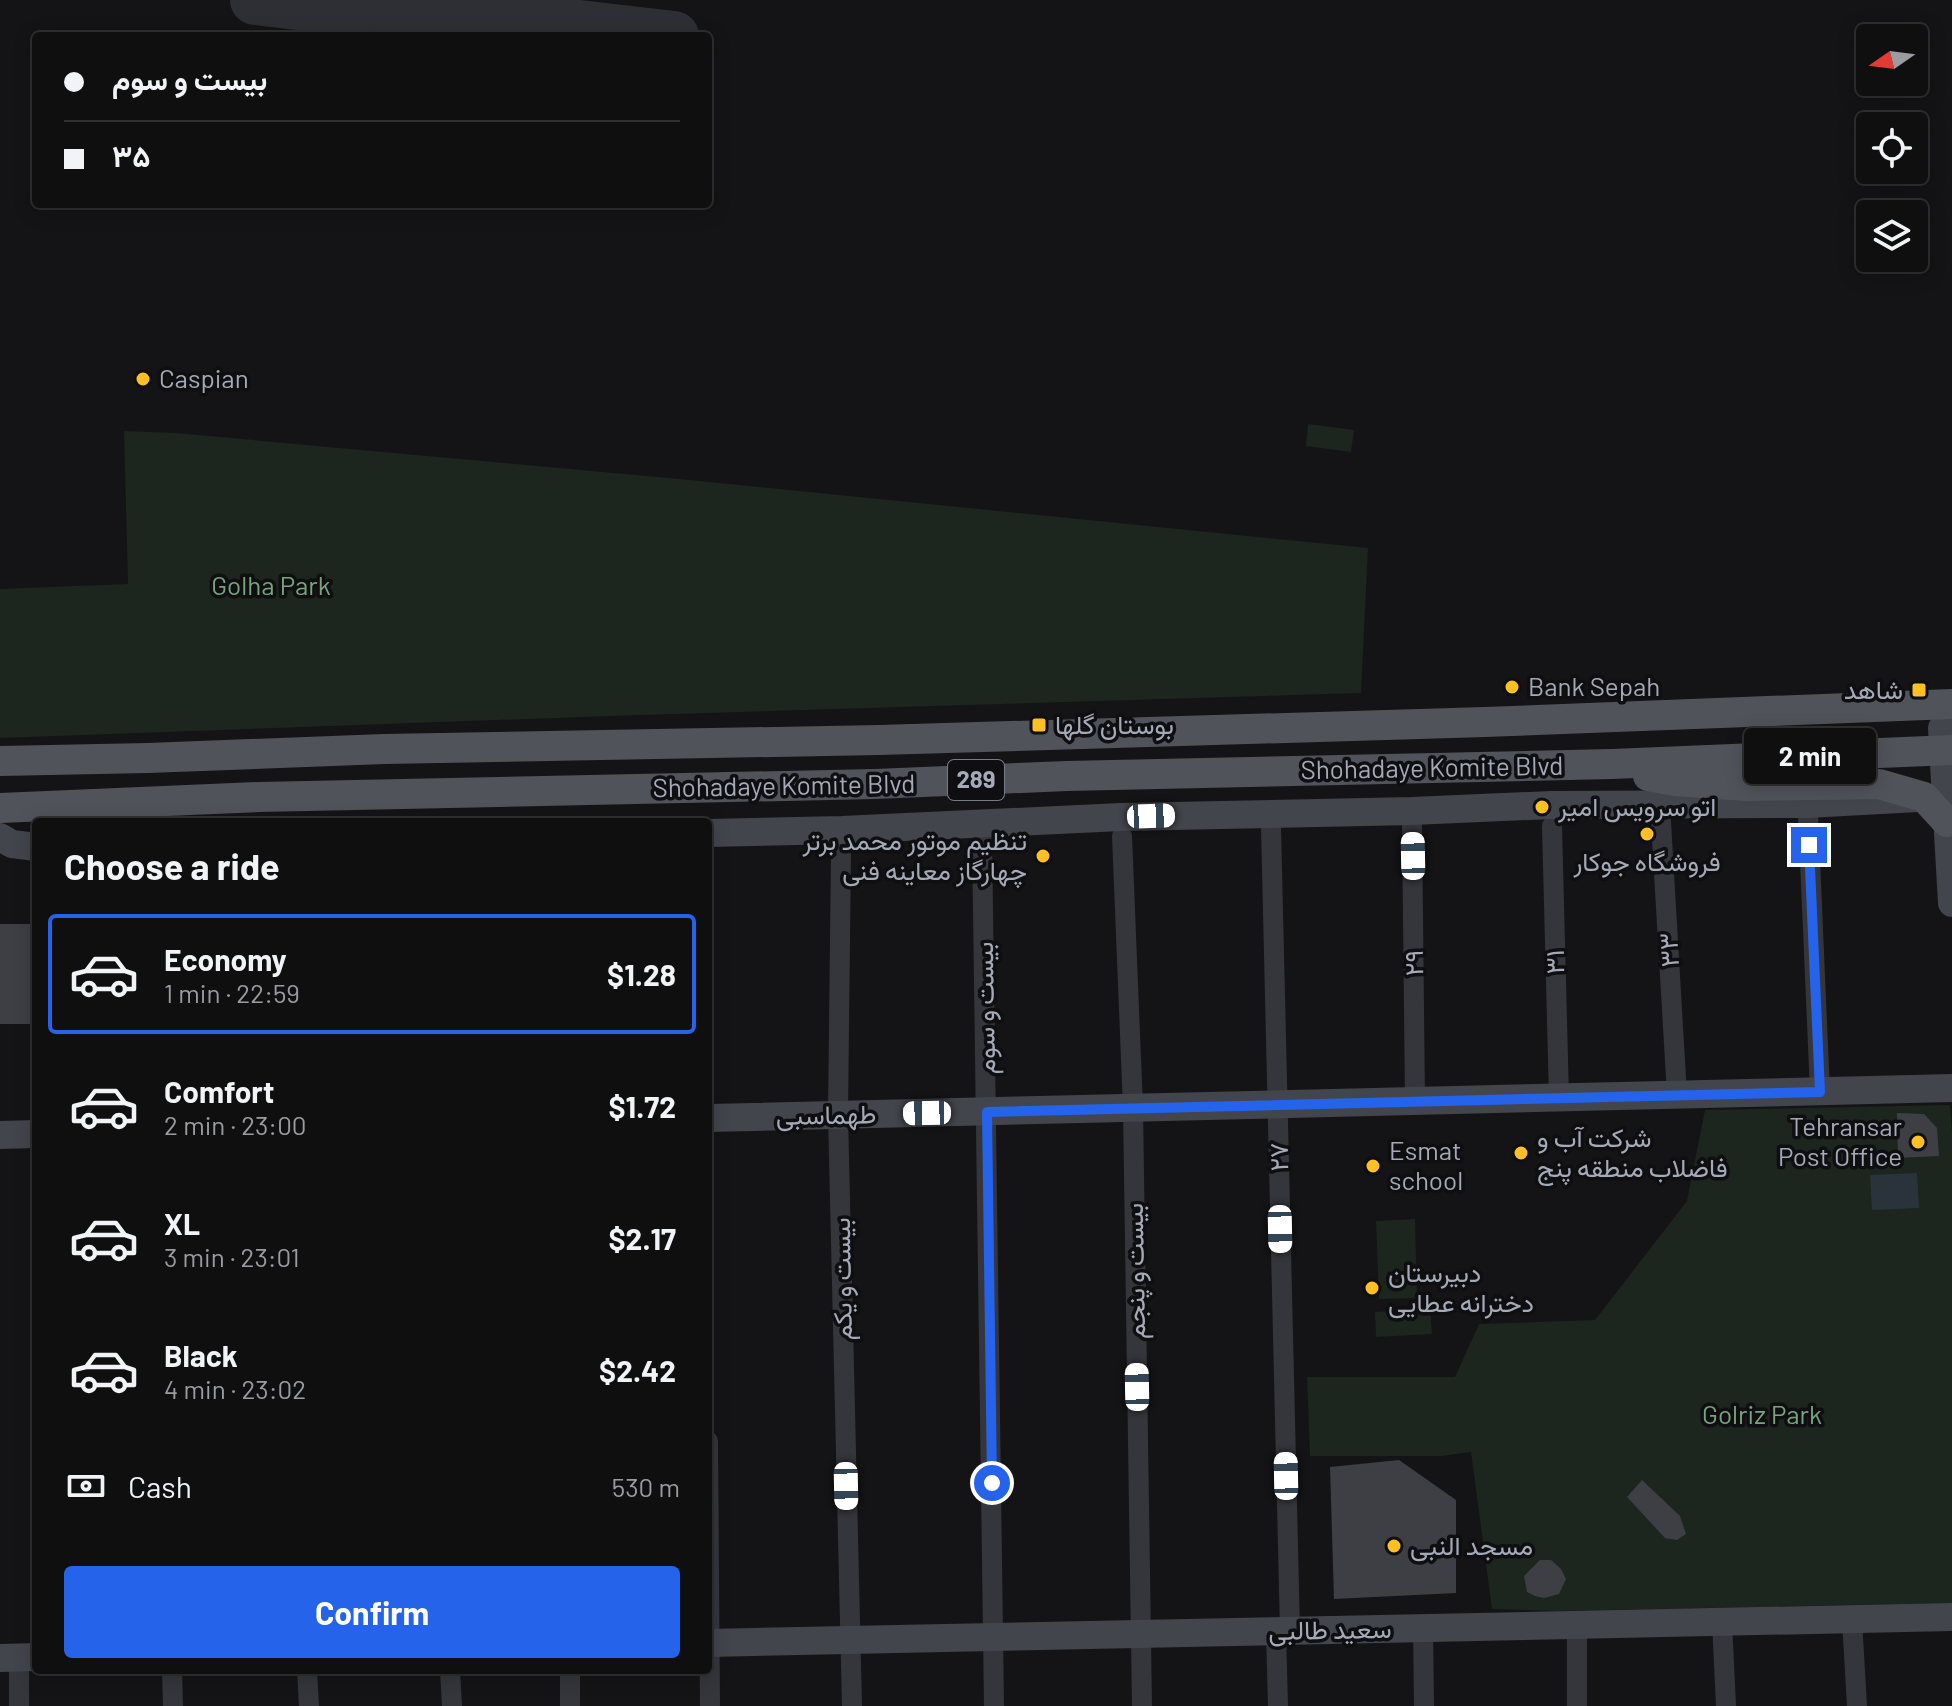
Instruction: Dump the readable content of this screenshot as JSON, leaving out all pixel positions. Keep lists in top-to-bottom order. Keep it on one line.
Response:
{"streets":{"main road":["Shohadaye Komite Blvd","289"],"street":["۳۳","۳۱","۲۹","بیست و سوم","طهماسبی","۲۷","بیست و پنجم","بیست و یکم","سعید طالبی"]},"crossings":[["۳۳","طهماسبی"],["۳۱","طهماسبی"],["۲۹","طهماسبی"],["بیست و سوم","طهماسبی"],["بیست و سوم","سعید طالبی"],["طهماسبی","۲۷"],["طهماسبی","بیست و پنجم"],["طهماسبی","بیست و یکم"],["۲۷","سعید طالبی"],["بیست و پنجم","سعید طالبی"],["بیست و یکم","سعید طالبی"]],"parks":["Golha Park","Golriz Park"],"places":{"other":["Caspian","Bank Sepah","اتو سرویس امیر","فروشگاه جوکار","تنظیم موتور محمد برتر چهارگاز معاینه فنی","Tehransar Post Office","شرکت آب و فاضلاب منطقه پنج","Esmat school","دبیرستان دخترانه عطایی","مسجد النبی"],"transit":["شاهد","بوستان گلها"]},"north":"left","page":{"banner":["بیست و سوم","۳۵"],"bubble":"2 min","heading":"Choose a ride","list":[{"name":"Economy","note":"1 min · 22:59","value":"$1.28"},{"name":"Comfort","note":"2 min · 23:00","value":"$1.72"},{"name":"XL","note":"3 min · 23:01","value":"$2.17"},{"name":"Black","note":"4 min · 23:02","value":"$2.42"}],"pay":["Cash","530 m"],"buttons":"Confirm"}}
